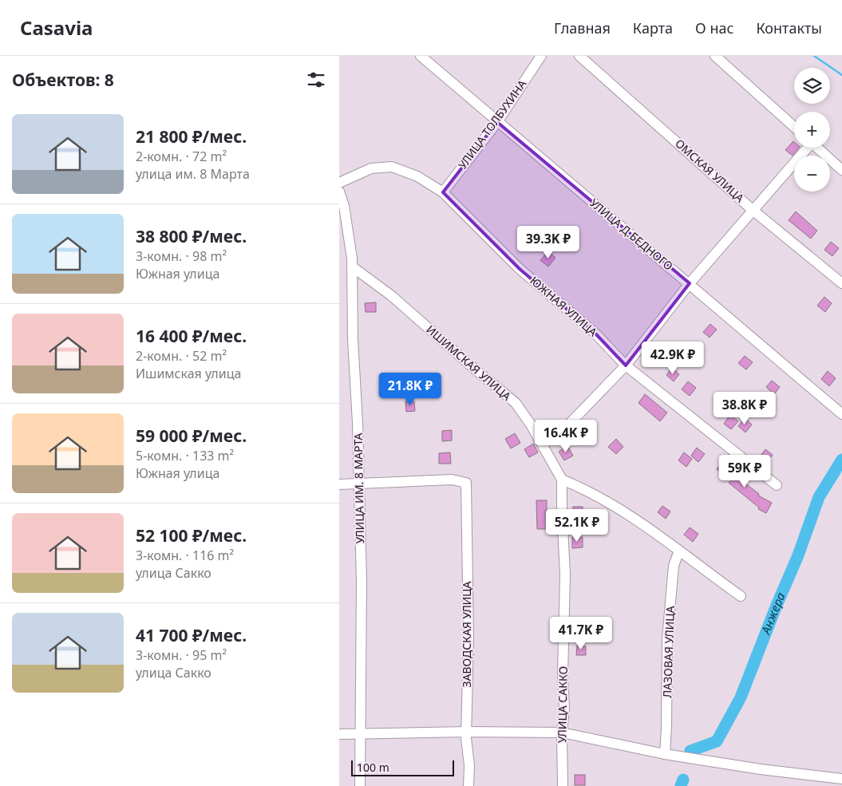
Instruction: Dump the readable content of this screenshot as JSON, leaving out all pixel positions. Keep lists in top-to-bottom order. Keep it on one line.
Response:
{"streets":{"street":["УЛИЦА ТОЛБУХИНА","ОМСКАЯ УЛИЦА","УЛИЦА Д.БЕДНОГО","ЮЖНАЯ УЛИЦА","ИШИМСКАЯ УЛИЦА","УЛИЦА ИМ. 8 МАРТА","ЗАВОДСКАЯ УЛИЦА","ЛАЗОВАЯ УЛИЦА","УЛИЦА САККО"]},"crossings":[["УЛИЦА ТОЛБУХИНА","УЛИЦА Д.БЕДНОГО"],["УЛИЦА ТОЛБУХИНА","ЮЖНАЯ УЛИЦА"],["ИШИМСКАЯ УЛИЦА","УЛИЦА ИМ. 8 МАРТА"],["ИШИМСКАЯ УЛИЦА","УЛИЦА САККО"],["УЛИЦА ИМ. 8 МАРТА","ЗАВОДСКАЯ УЛИЦА"]],"water":["Анжера"],"scale_bar":"100 m","page":{"header":"Casavia","nav":["Главная","Карта","О нас","Контакты"],"heading":"Объектов: 8","map_buttons":["+","−"],"list":[{"name":"21 800 ₽/мес.","note":"2-комн. · 72 m² · улица им. 8 Марта"},{"name":"38 800 ₽/мес.","note":"3-комн. · 98 m² · Южная улица"},{"name":"16 400 ₽/мес.","note":"2-комн. · 52 m² · Ишимская улица"},{"name":"59 000 ₽/мес.","note":"5-комн. · 133 m² · Южная улица"},{"name":"52 100 ₽/мес.","note":"3-комн. · 116 m² · улица Сакко"},{"name":"41 700 ₽/мес.","note":"3-комн. · 95 m² · улица Сакко"}],"price":["39.3K ₽","42.9K ₽","21.8K ₽","38.8K ₽","16.4K ₽","59K ₽","52.1K ₽","41.7K ₽"],"scale":"100 m"}}
